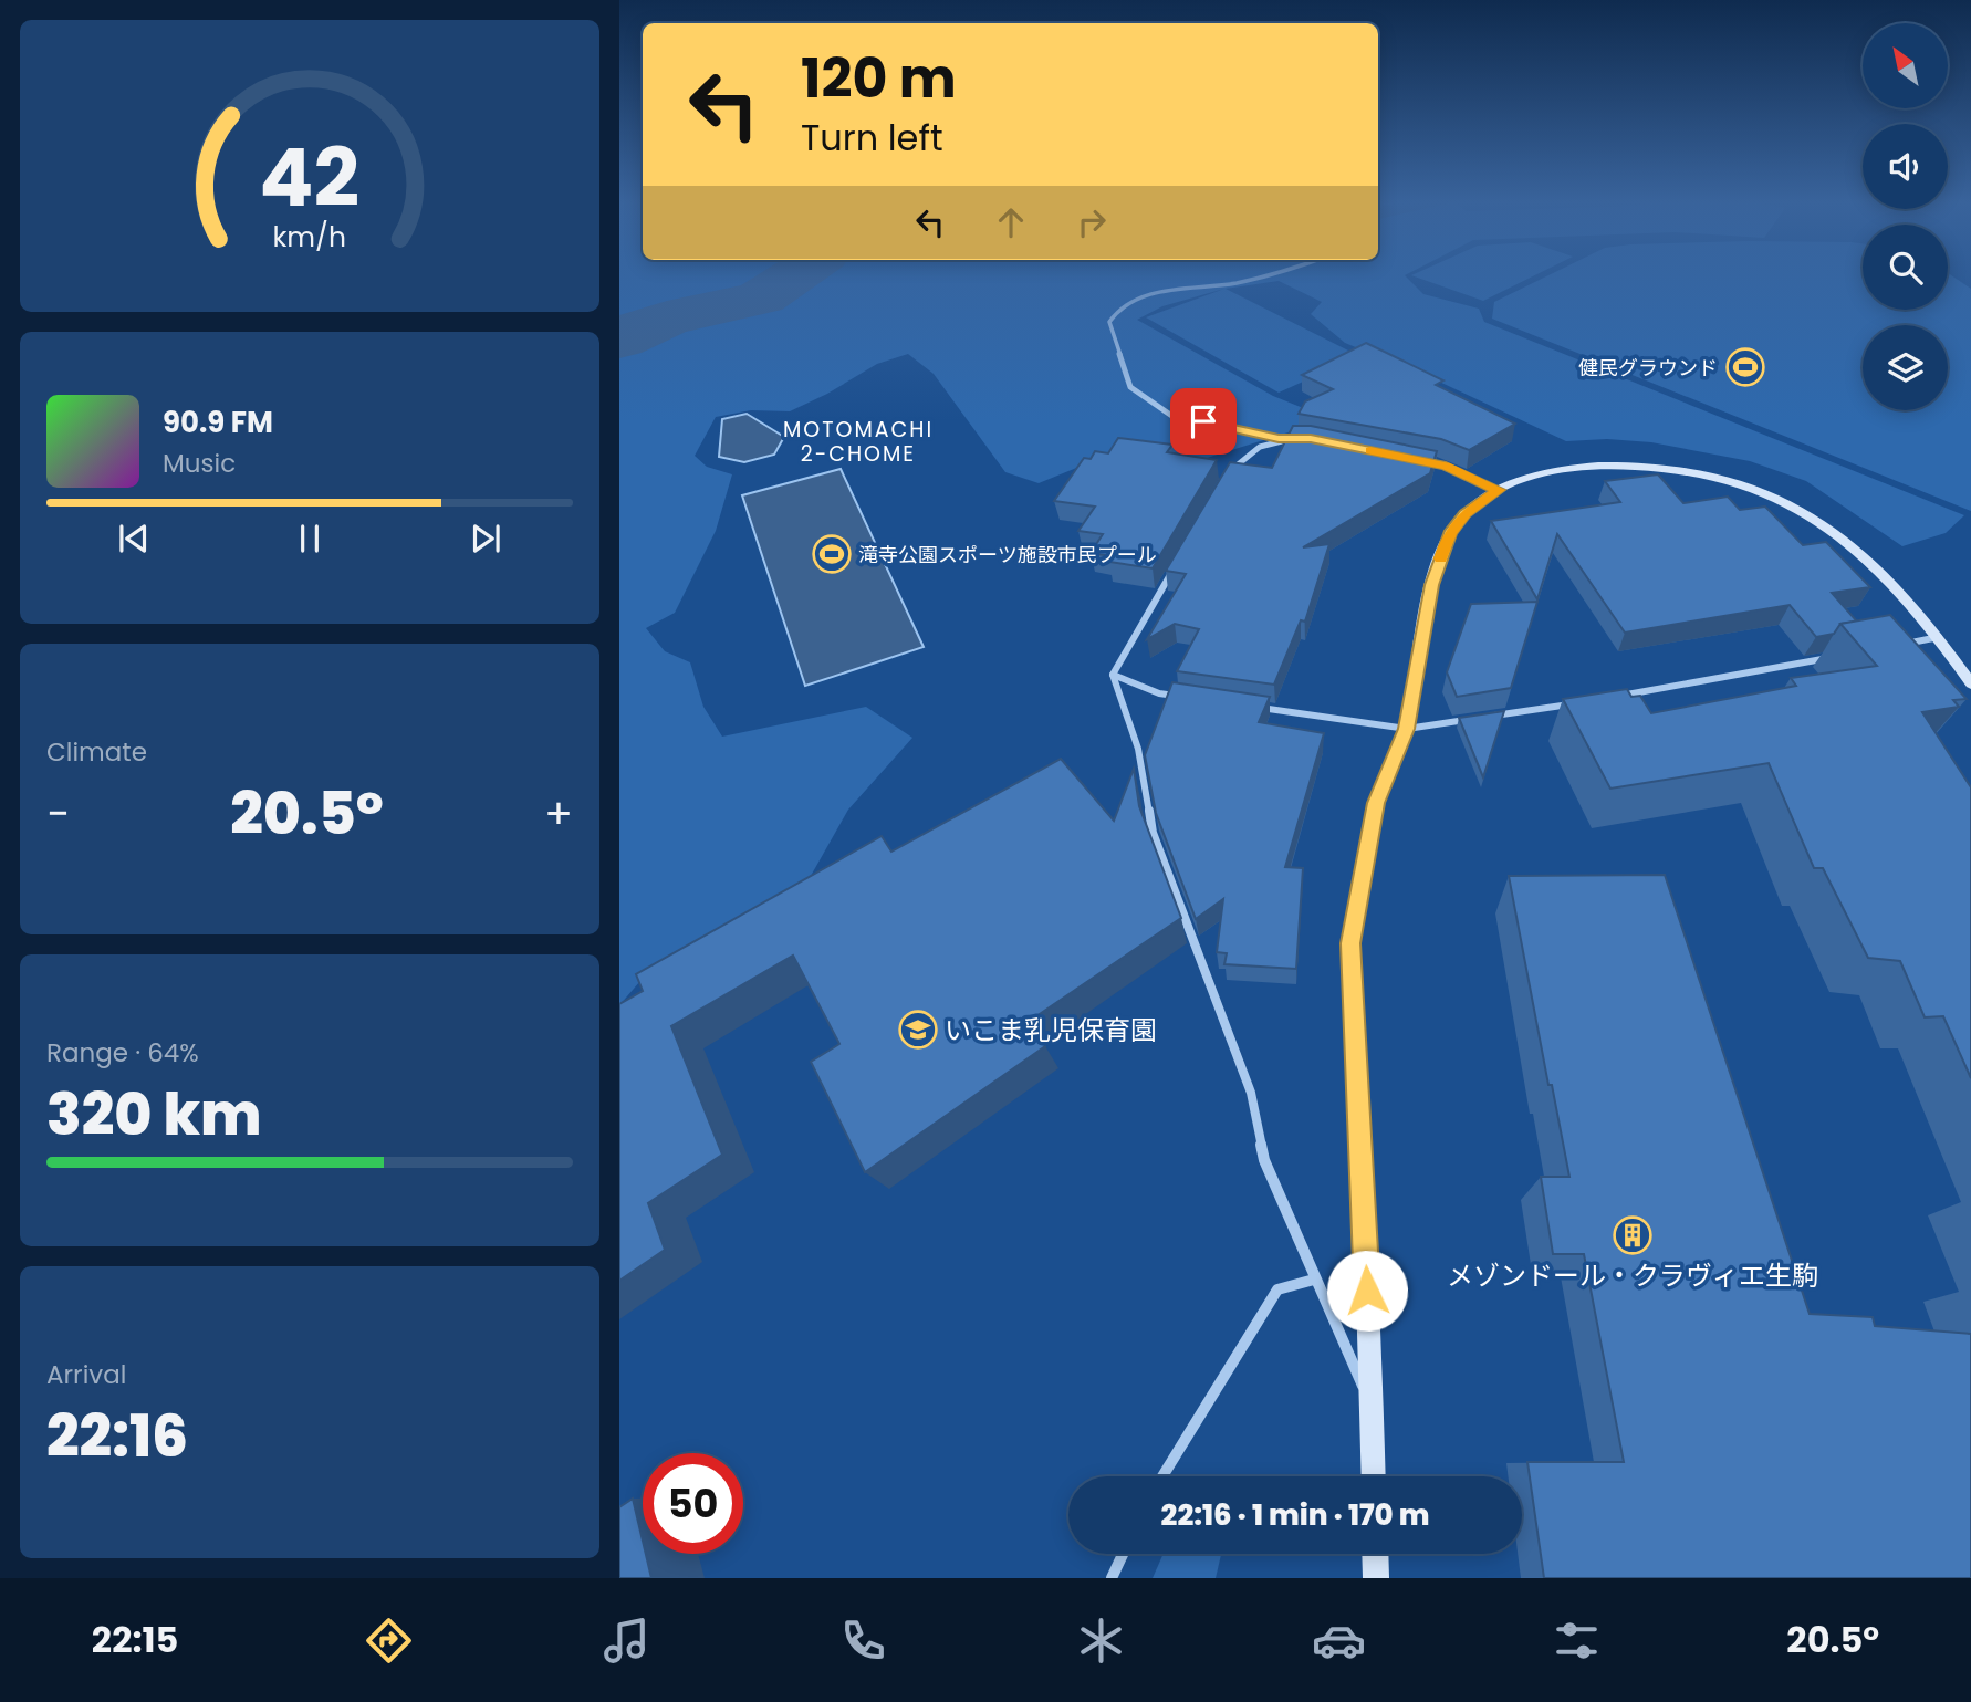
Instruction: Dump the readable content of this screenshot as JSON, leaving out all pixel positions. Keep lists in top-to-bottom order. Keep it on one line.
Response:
{"districts":["MOTOMACHI 2-CHOME"],"places":{"sports":["健民グラウンド","滝寺公園スポーツ施設市民プール"],"school or university":["いこま乳児保育園"],"building":["メゾンドール・クラヴィエ生駒"]},"north":"top left","page":{"turn":["120 m","Turn left"],"song":["90.9 FM","Music"],"tile":["Climate",["Range · 64%","320 km"],["Arrival","22:16"]],"heat":["−","20.5°","+"],"limit":"50","trip":"22:16 · 1 min · 170 m","tabs":["22:15","20.5°"],"gauge":["42","km/h"]}}
